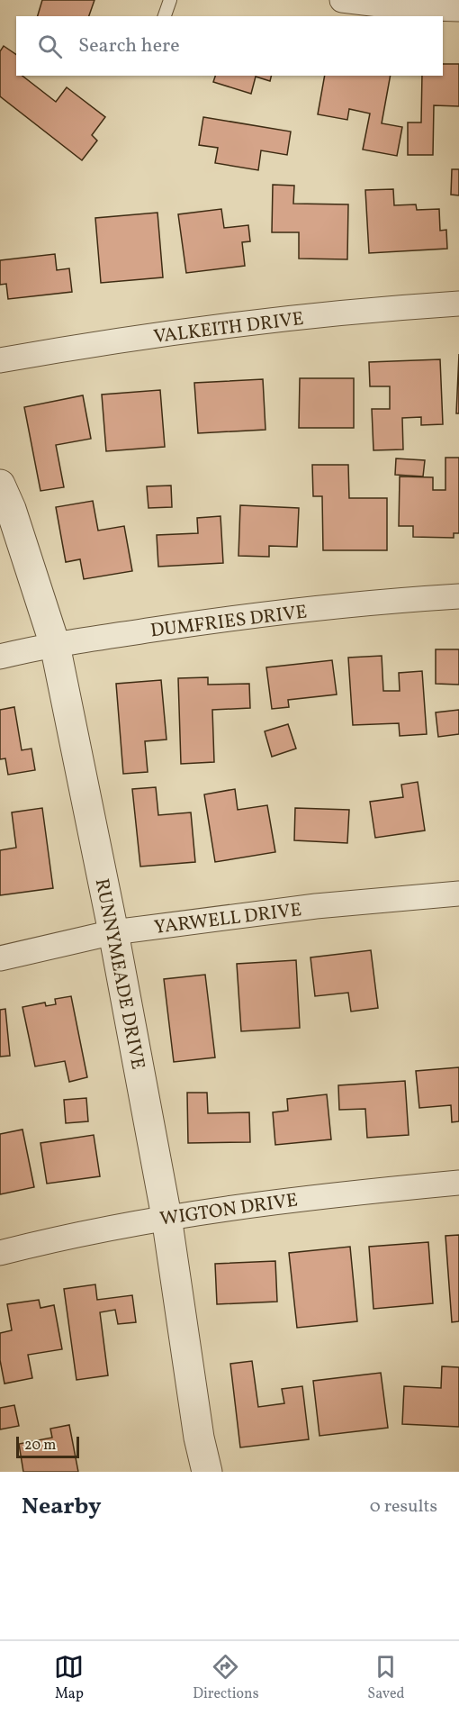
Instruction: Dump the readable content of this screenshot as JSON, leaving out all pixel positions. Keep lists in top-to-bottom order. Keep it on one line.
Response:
{"streets":{"street":["VALKEITH DRIVE","DUMFRIES DRIVE","YARWELL DRIVE","RUNNYMEADE DRIVE","WIGTON DRIVE"]},"crossings":[["DUMFRIES DRIVE","RUNNYMEADE DRIVE"],["YARWELL DRIVE","RUNNYMEADE DRIVE"],["RUNNYMEADE DRIVE","WIGTON DRIVE"]],"scale_bar":"20 m","page":{"search":"Search here","scale":"20 m","heading":["Nearby","0 results"],"nav":["Map","Directions","Saved"]}}
